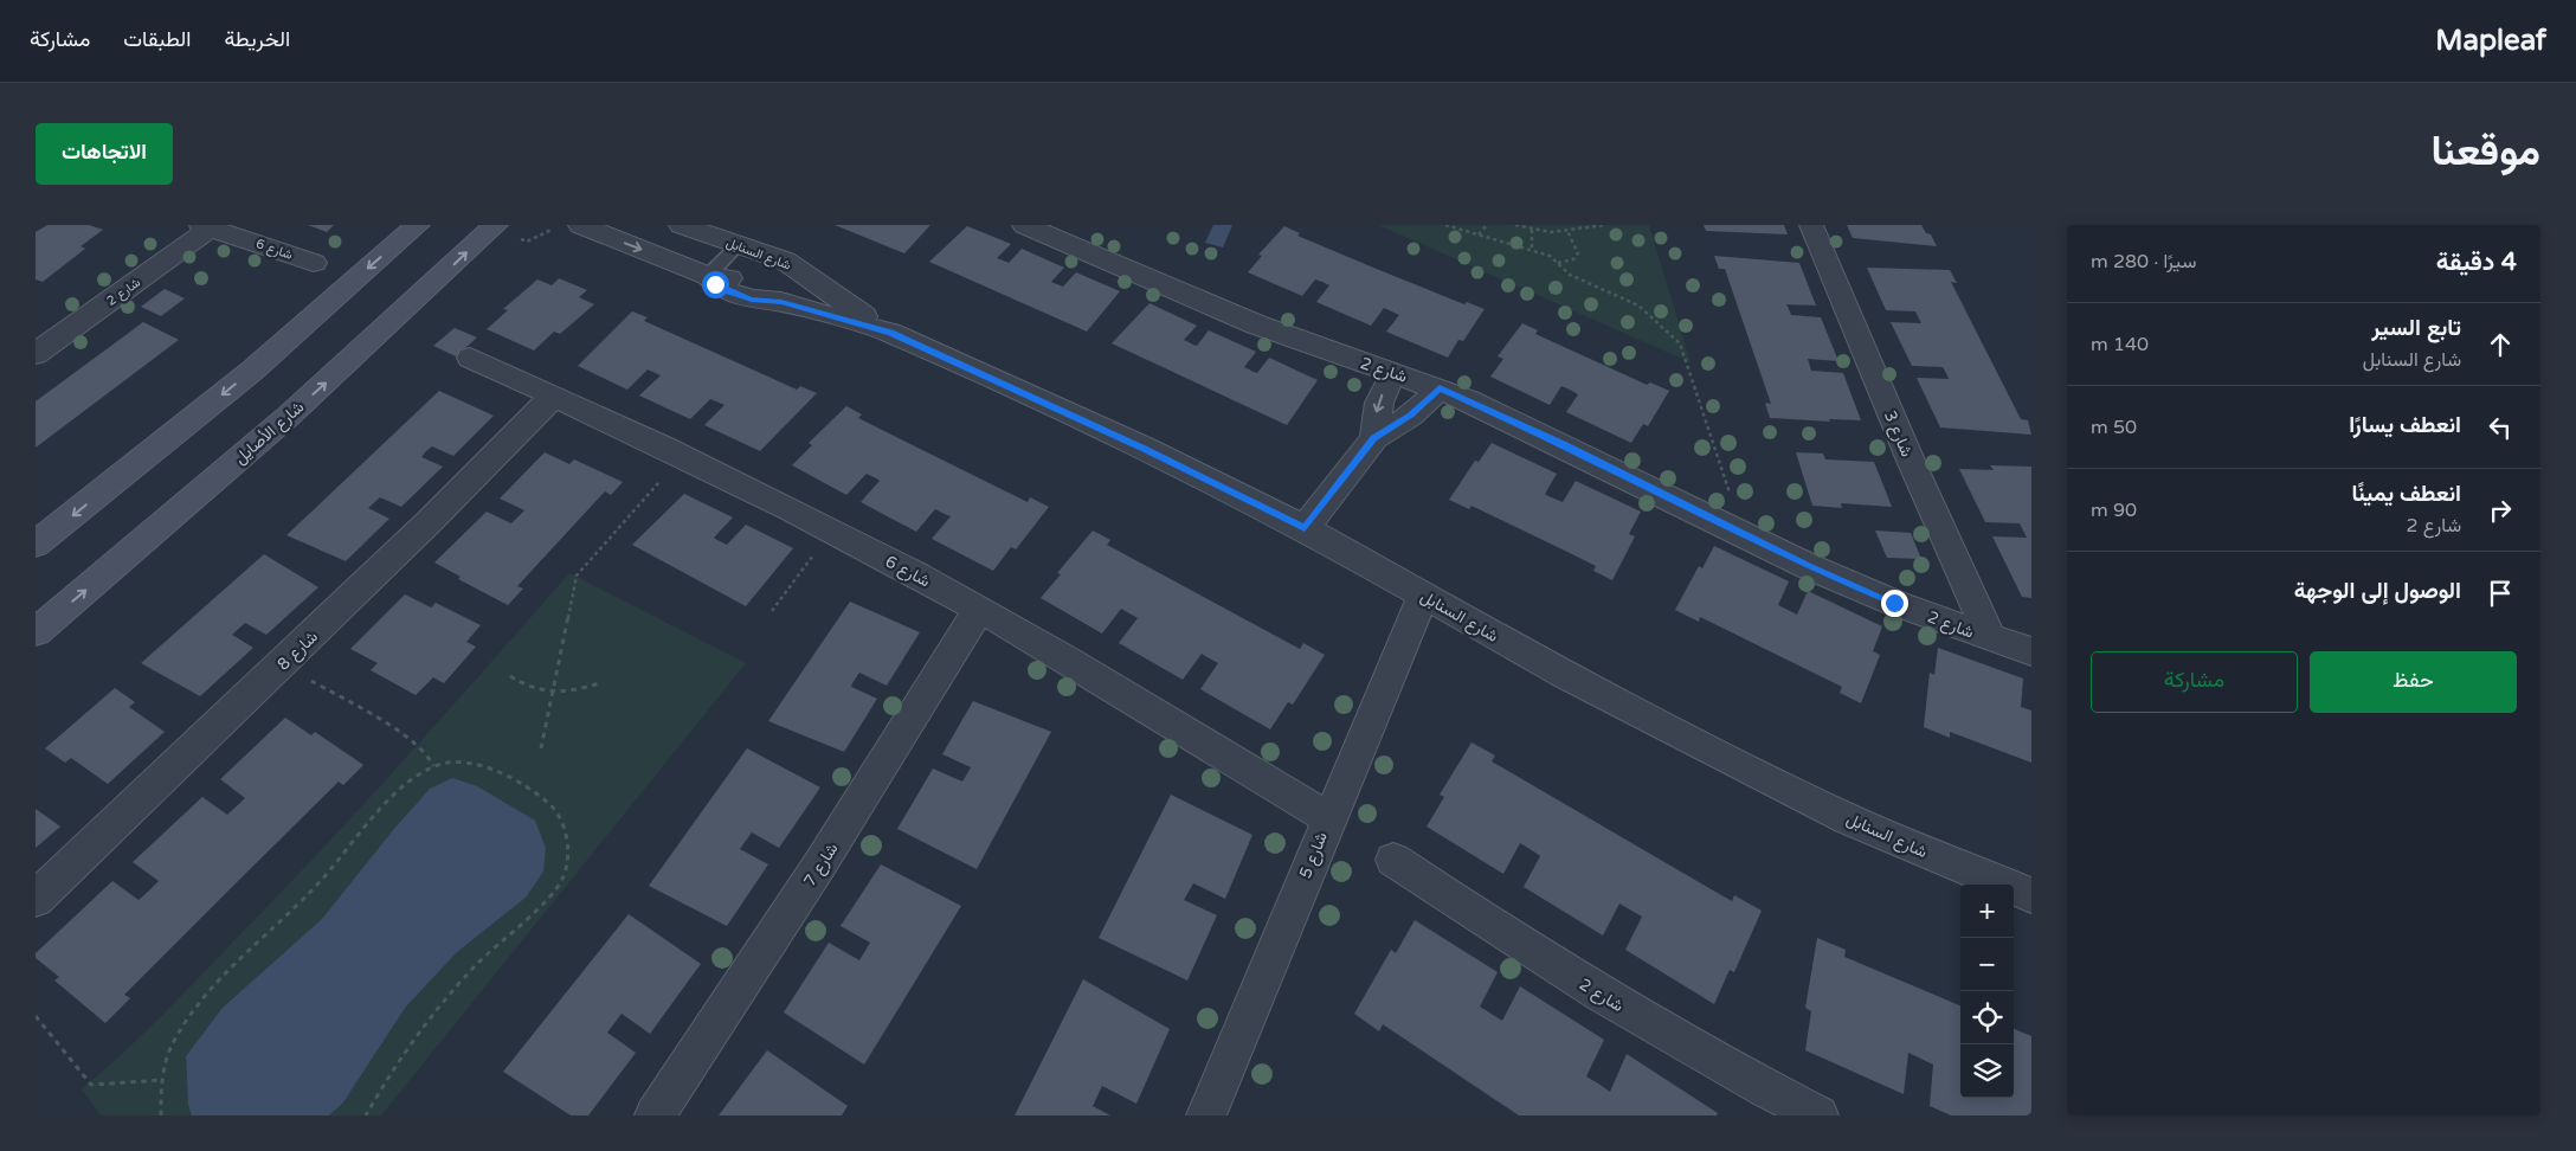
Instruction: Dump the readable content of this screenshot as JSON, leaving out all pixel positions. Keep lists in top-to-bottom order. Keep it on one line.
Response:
{"streets":{"main road":["شارع الأصايل"],"street":["شارع 6","شارع السنابل","شارع 2","شارع 3","شارع 8","شارع 5","شارع 7"]},"crossings":[["شارع 6","شارع 2"],["شارع 6","شارع 8"],["شارع 6","شارع 5"],["شارع 6","شارع 7"],["شارع السنابل","شارع 5"],["شارع 2","شارع 3"]],"page":{"header":"Mapleaf","nav":["الخريطة","الطبقات","مشاركة"],"title":"موقعنا","buttons":["الاتجاهات",["حفظ","مشاركة"]],"heading":["4 دقيقة","سيرًا · 280 m"],"list":[["تابع السير","شارع السنابل","140 m"],["انعطف يسارًا","50 m"],["انعطف يمينًا","شارع 2","90 m"],"الوصول إلى الوجهة"],"map_buttons":["+","−"]}}
